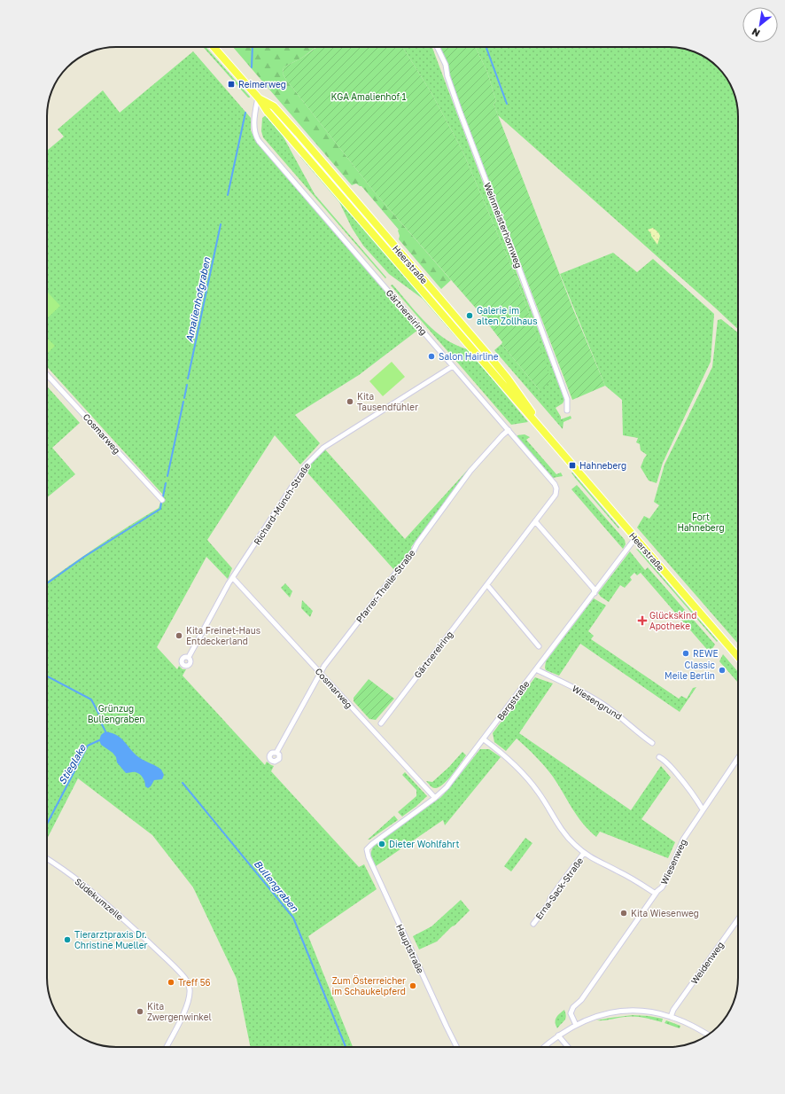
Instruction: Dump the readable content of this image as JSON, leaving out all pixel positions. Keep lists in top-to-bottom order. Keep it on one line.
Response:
{"streets":{"main road":["Heerstraße"],"street":["Weinmeisterhornweg","Gärtnereiring","Cosmarweg","Richard-Münch-Straße","Pfarrer-Theile-Straße","Bergstraße","Wiesengrund","Wiesenweg","Erna-Sack-Straße","Südekumzeile","Hauptstraße","Weidenweg"]},"crossings":[["Heerstraße","Gärtnereiring"],["Heerstraße","Bergstraße"],["Gärtnereiring","Richard-Münch-Straße"],["Gärtnereiring","Pfarrer-Theile-Straße"],["Cosmarweg","Richard-Münch-Straße"],["Cosmarweg","Pfarrer-Theile-Straße"],["Cosmarweg","Bergstraße"],["Bergstraße","Wiesengrund"],["Bergstraße","Hauptstraße"]],"water":["Amalienhofgraben","Stieglake","Bullengraben"],"parks":["KGA Amalienhof 1","Fort Hahneberg","Grünzug Bullengraben"],"places":{"transit":["Reimerweg","Hahneberg"],"other":["Galerie im alten Zollhaus","Salon Hairline","Kita Tausendfühler","Kita Freinet-Haus Entdeckerland","REWE","Classic Meile Berlin","Dieter Wohlfahrt","Kita Wiesenweg","Tierarztpraxis Dr. Christine Mueller","Treff 56","Zum Österreicher im Schaukelpferd","Kita Zwergenwinkel"],"health":["Glückskind Apotheke"]},"north":"bottom left"}
